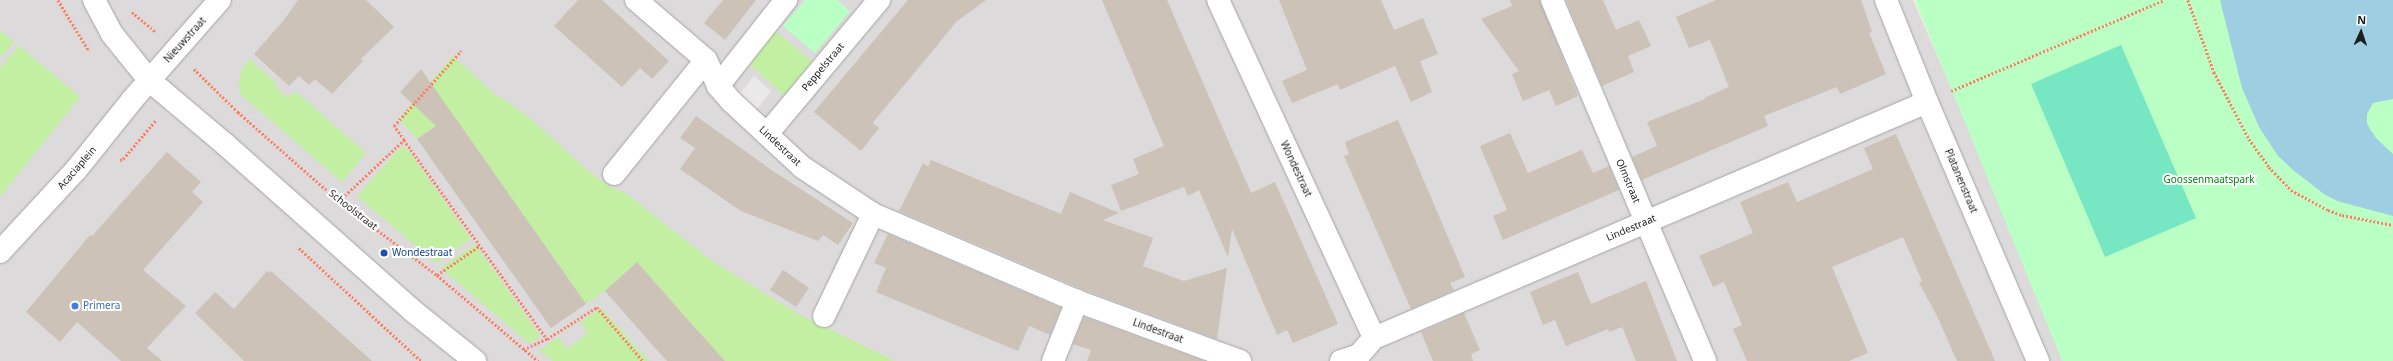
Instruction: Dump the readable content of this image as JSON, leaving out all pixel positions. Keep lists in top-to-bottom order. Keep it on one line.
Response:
{"streets":{"street":["Nieuwstraat","Peppelstraat","Lindestraat","Acaciaplein","Wondestraat","Olmstraat","Platanenstraat"],"path":["Schoolstraat"]},"crossings":[["Nieuwstraat","Acaciaplein"],["Nieuwstraat","Schoolstraat"],["Peppelstraat","Lindestraat"],["Lindestraat","Wondestraat"],["Lindestraat","Olmstraat"],["Lindestraat","Platanenstraat"]],"parks":["Goossenmaatspark"],"places":["Wondestraat","Primera"],"north":"top"}
